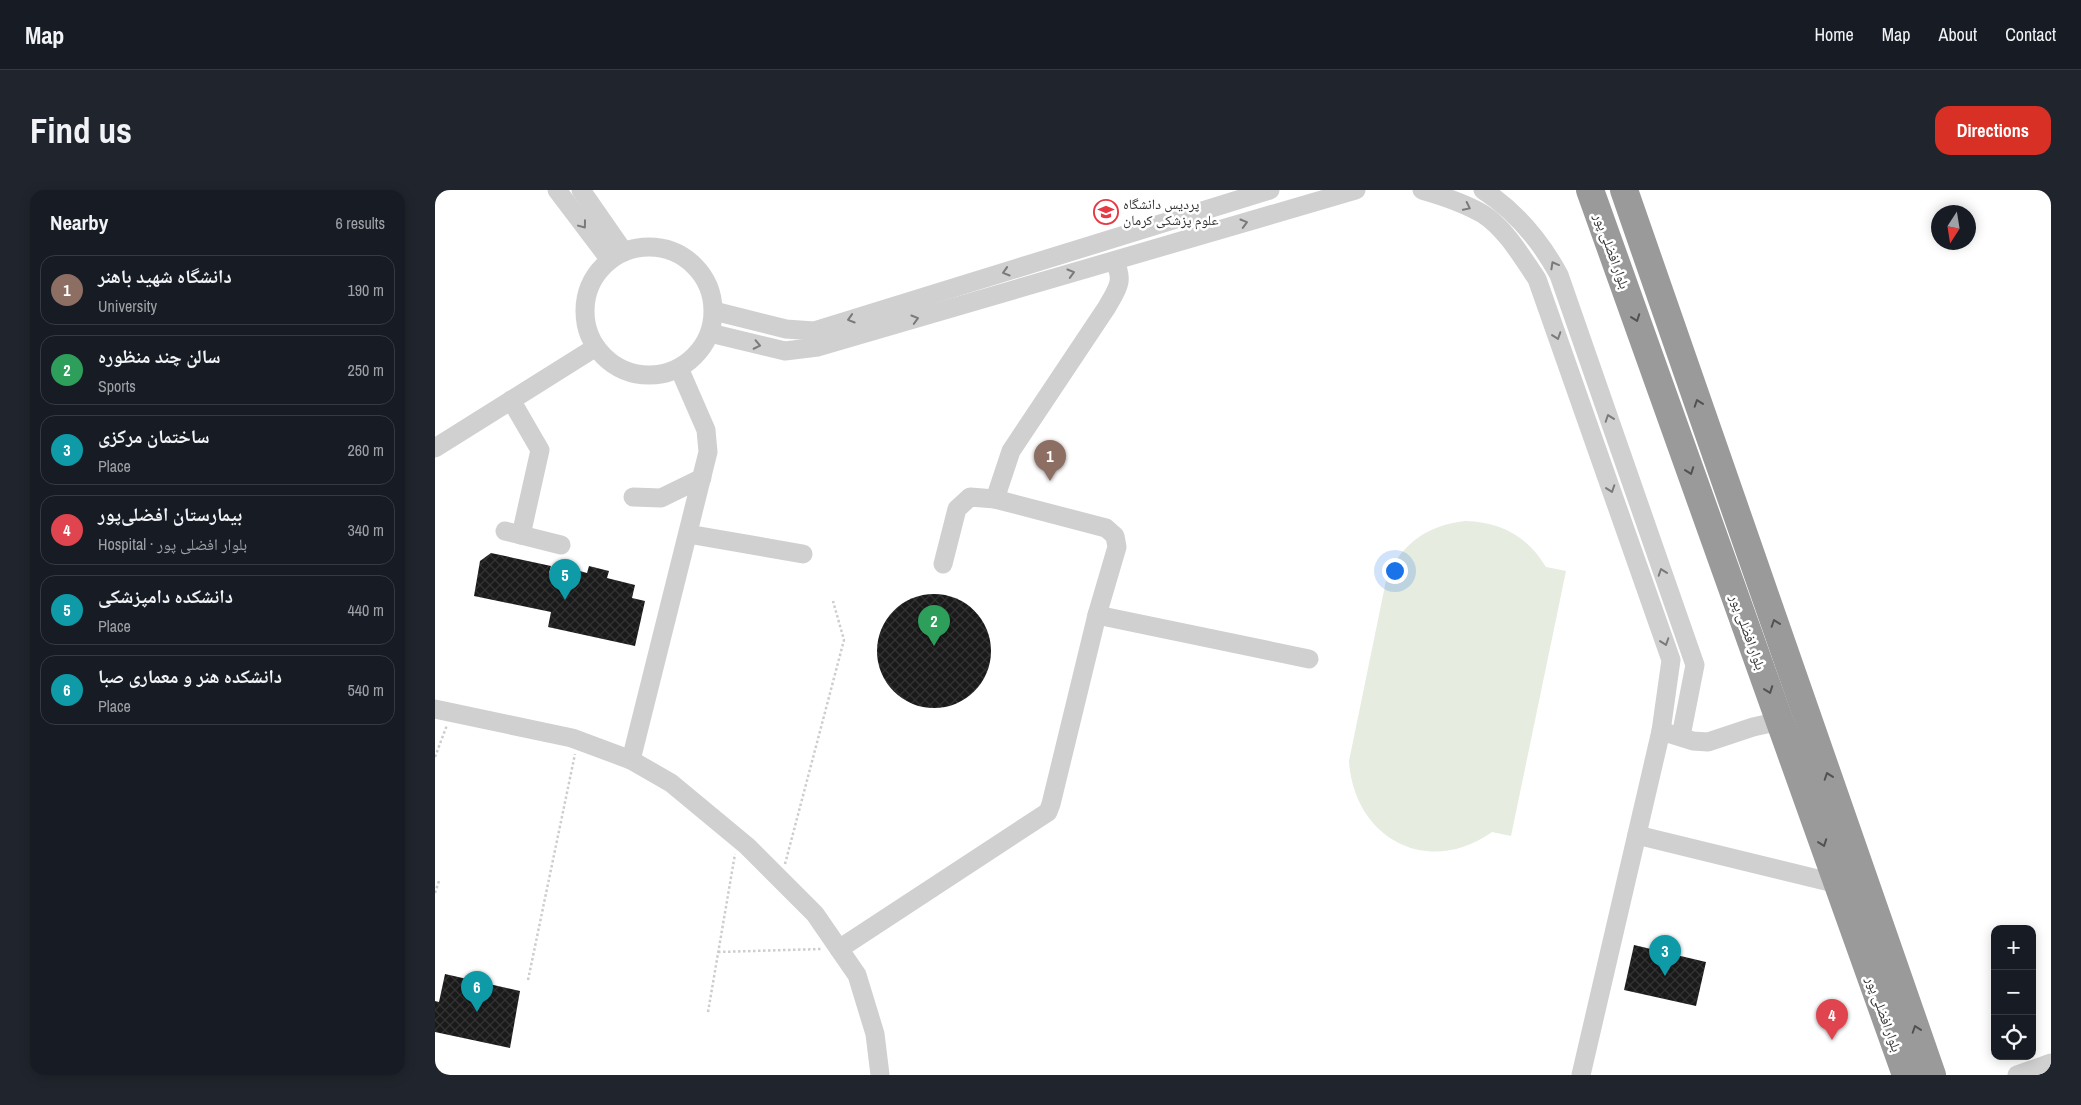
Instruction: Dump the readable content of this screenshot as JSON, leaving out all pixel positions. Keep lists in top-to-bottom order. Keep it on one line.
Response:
{"streets":{"highway":["بلوار افضلی پور"]},"places":{"school or university":["پردیس دانشگاه علوم پزشکی کرمان"]},"north":"bottom","page":{"header":"Map","nav":["Home","Map","About","Contact"],"buttons":"Directions","title":"Find us","heading":["Nearby","6 results"],"list":[{"mark":"1","name":"دانشگاه شهید باهنر","note":"University","value":"190 m"},{"mark":"2","name":"سالن چند منظوره","note":"Sports","value":"250 m"},{"mark":"3","name":"ساختمان مرکزی","note":"Place","value":"260 m"},{"mark":"4","name":"بیمارستان افضلی‌پور","note":"Hospital · بلوار افضلی پور","value":"340 m"},{"mark":"5","name":"دانشکده دامپزشکی","note":"Place","value":"440 m"},{"mark":"6","name":"دانشکده هنر و معماری صبا","note":"Place","value":"540 m"}],"pins":["1","5","2","3","6","4"],"map_buttons":["+","−"]}}
